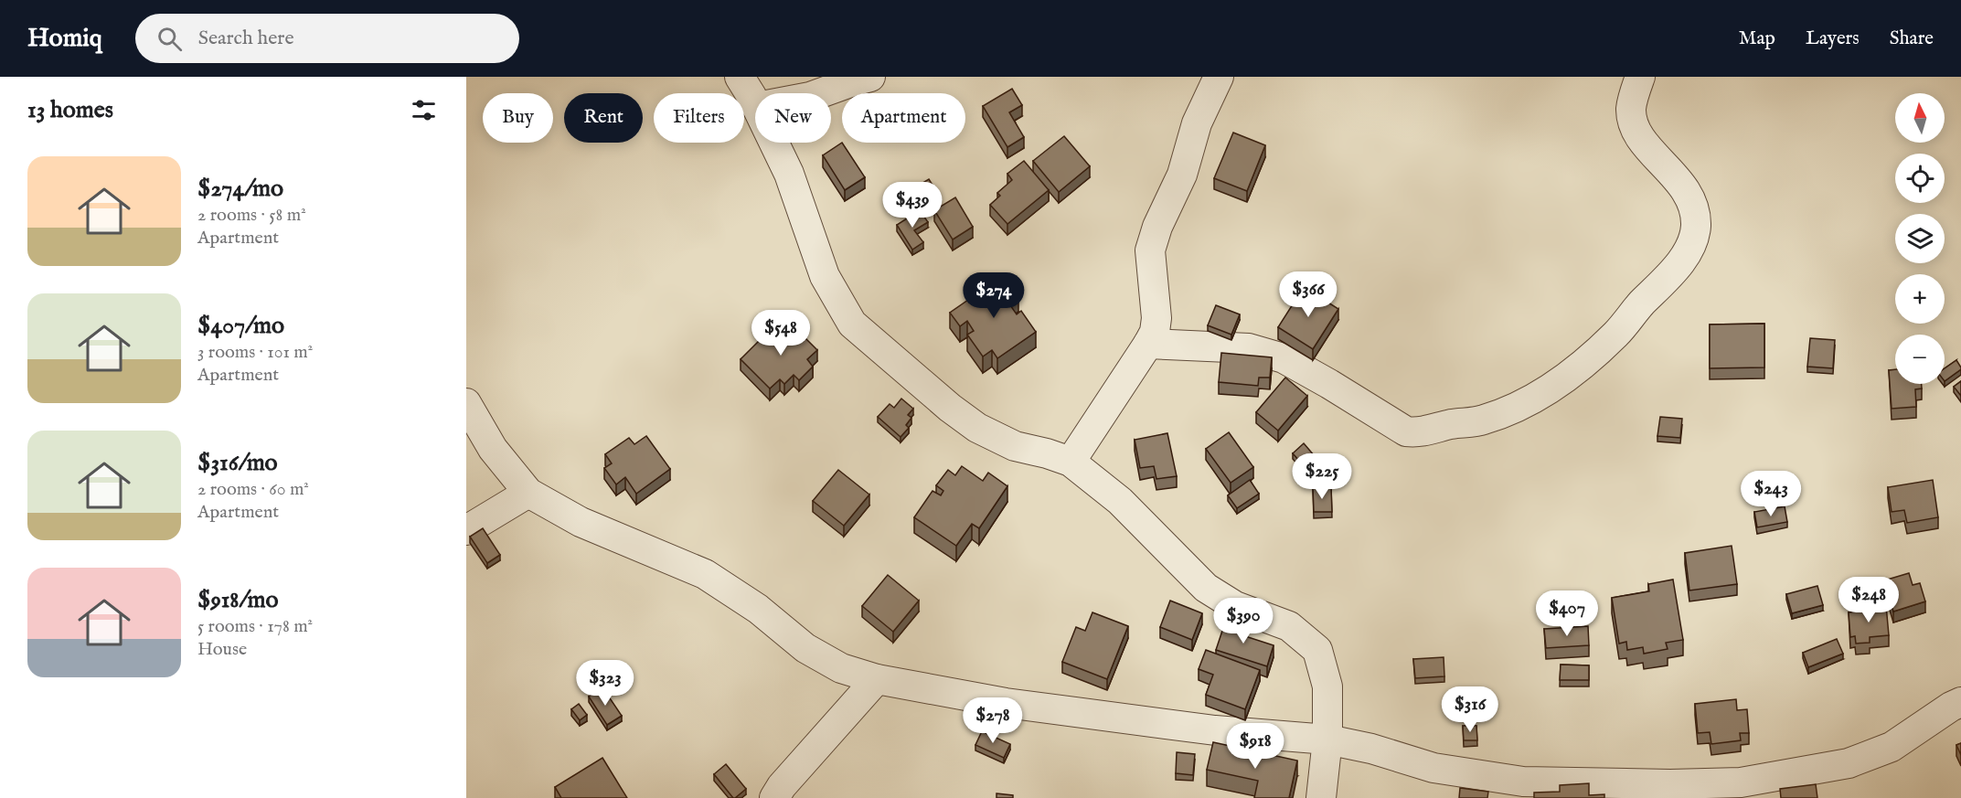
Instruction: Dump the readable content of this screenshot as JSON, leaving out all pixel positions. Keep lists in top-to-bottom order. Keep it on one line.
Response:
{"north":"top","page":{"header":"Homiq","search":"Search here","nav":["Map","Layers","Share"],"heading":"13 homes","map_buttons":["+","−"],"chip":["Buy","Rent","Filters","New","Apartment"],"list":[{"name":"$274/mo","note":"2 rooms · 58 m² · Apartment"},{"name":"$407/mo","note":"3 rooms · 101 m² · Apartment"},{"name":"$316/mo","note":"2 rooms · 60 m² · Apartment"},{"name":"$918/mo","note":"5 rooms · 178 m² · House"}],"price":["$439","$366","$274","$548","$225","$243","$248","$407","$390","$323","$316","$278","$918"]}}
